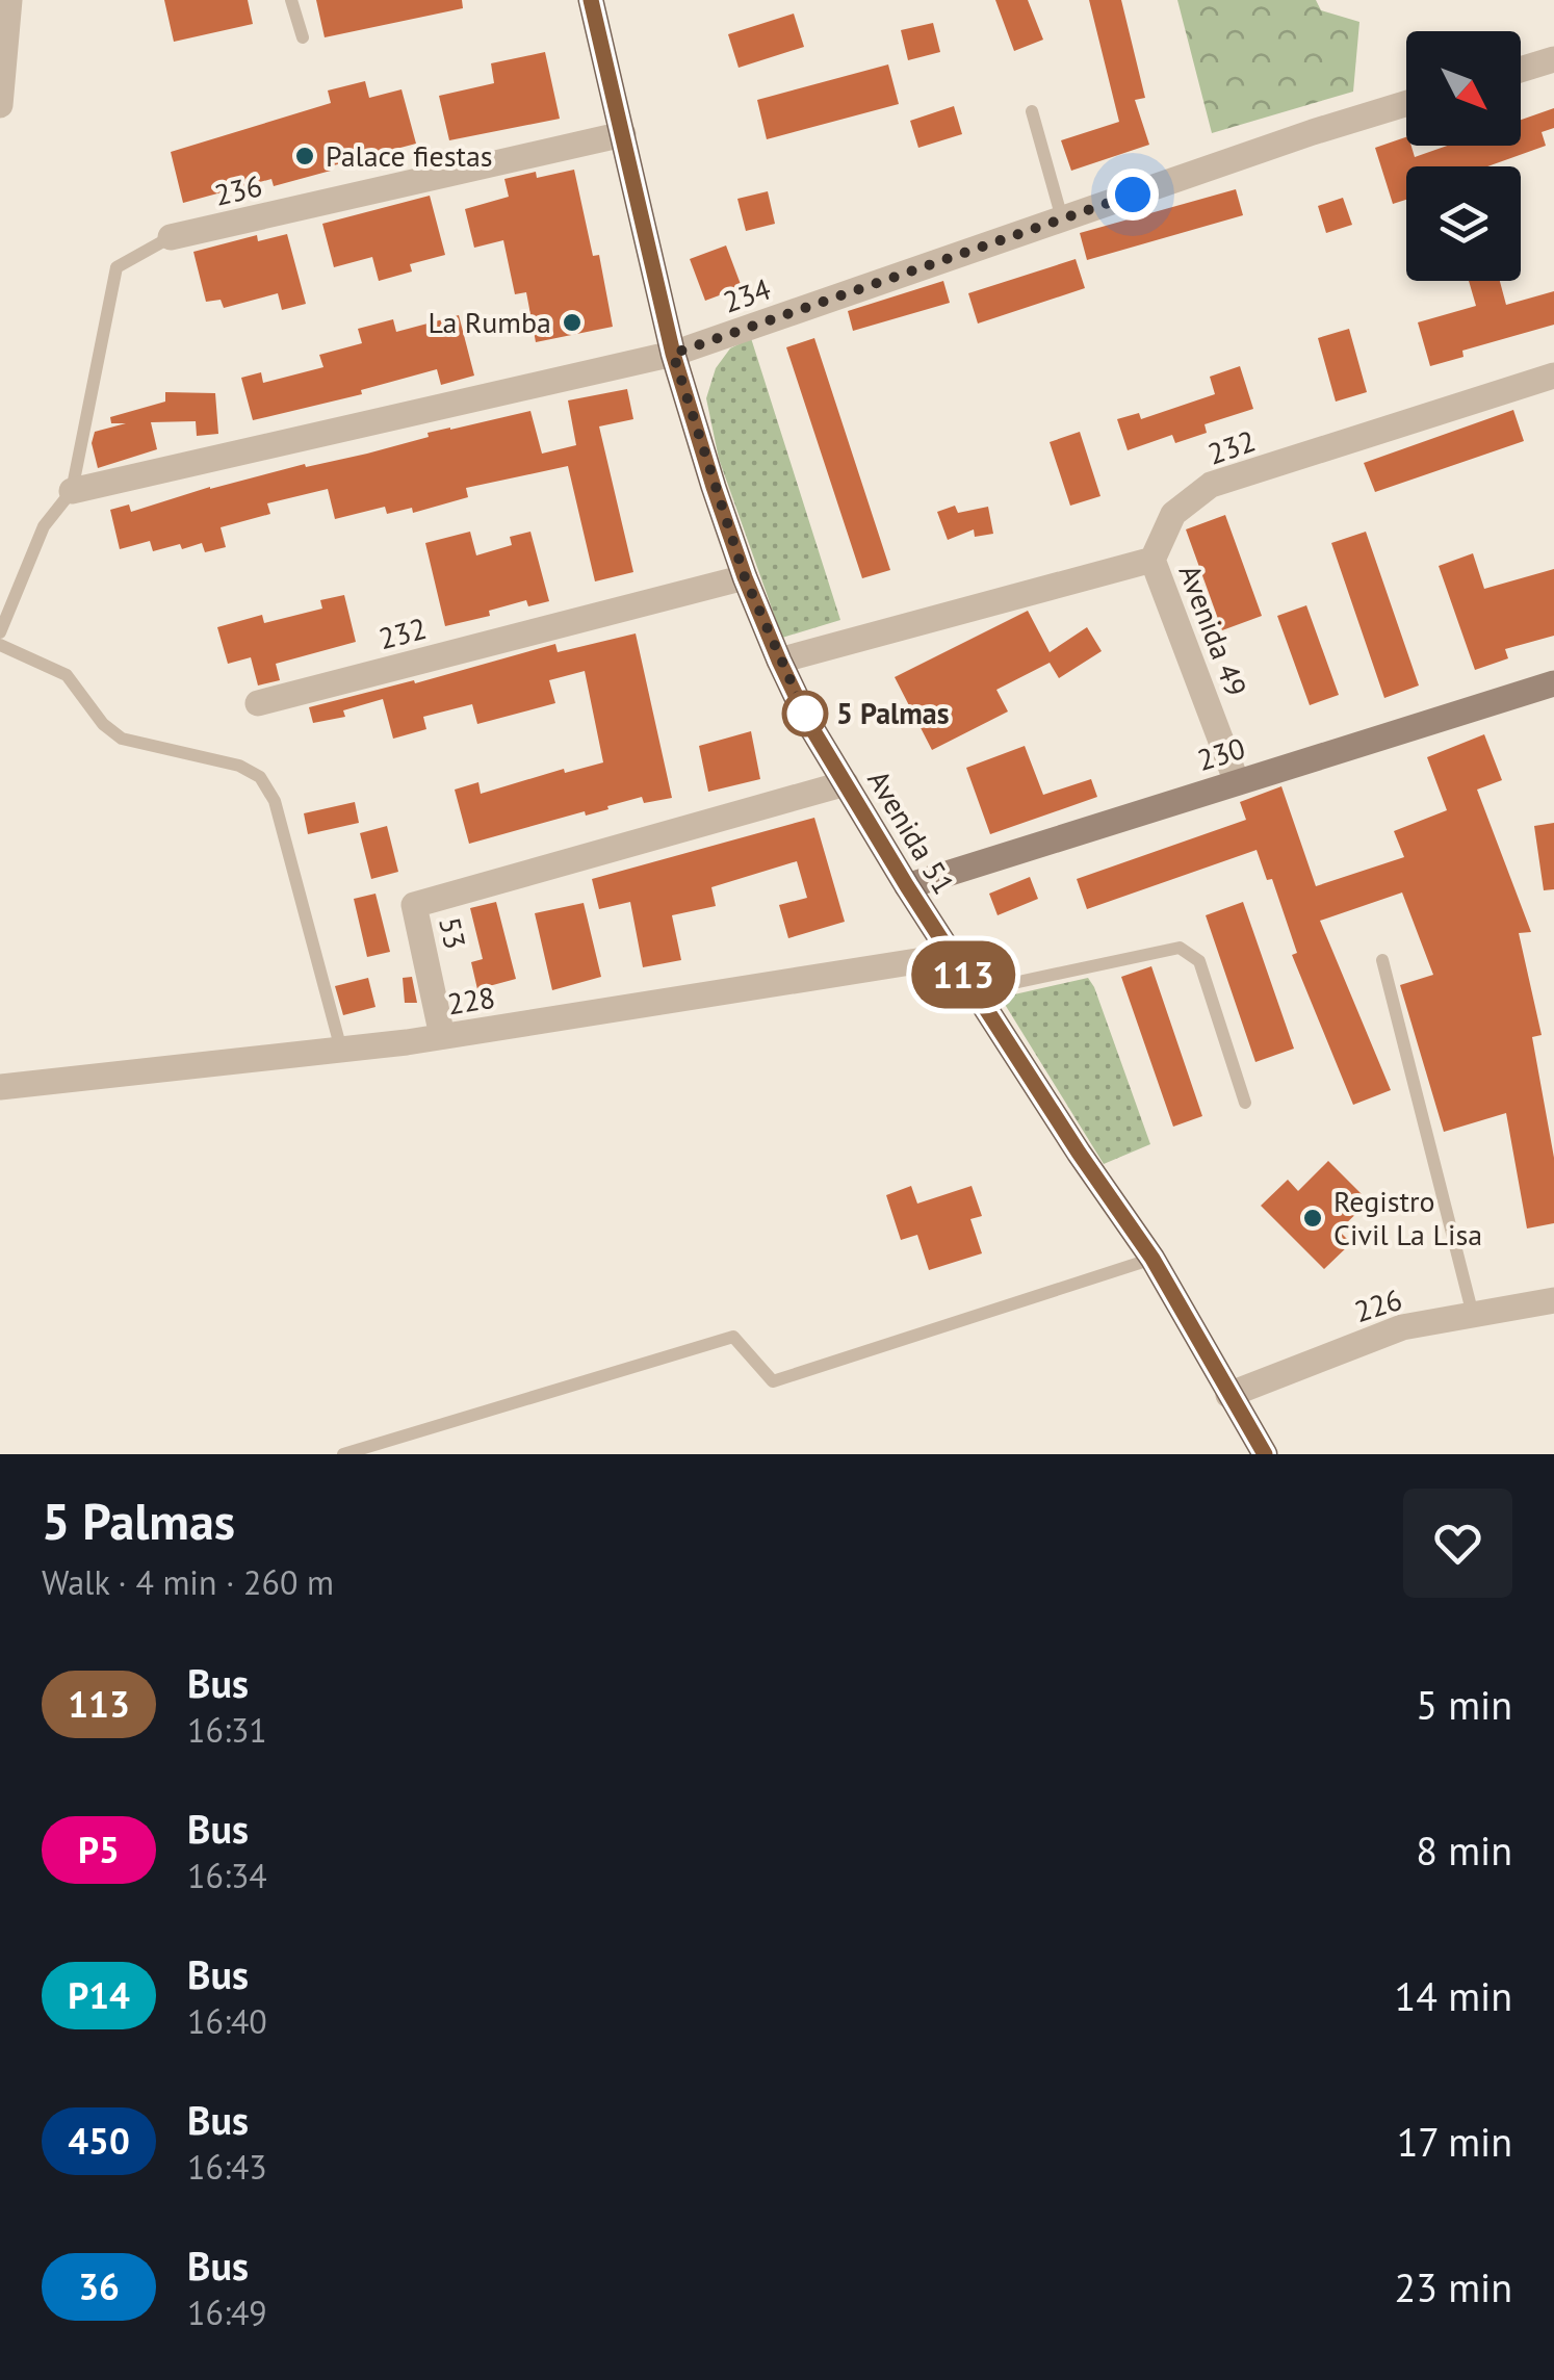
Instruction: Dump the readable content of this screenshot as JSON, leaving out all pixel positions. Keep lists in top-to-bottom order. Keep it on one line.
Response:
{"streets":{"main road":["Avenida 51"],"street":["236","234","232","Avenida 49","230","53","228","226"]},"crossings":[["236","Avenida 51"],["234","Avenida 51"],["232","Avenida 49"],["232","Avenida 51"],["Avenida 49","230"],["230","Avenida 51"],["Avenida 51","53"],["Avenida 51","228"],["Avenida 51","226"],["53","228"]],"places":["Palace fiestas","La Rumba","5 Palmas","Registro Civil La Lisa"],"lines":["bus line 113"],"north":"bottom right","page":{"on_map":"113","heading":["5 Palmas","Walk · 4 min · 260 m"],"list":[{"mark":"113","name":"Bus","note":"16:31","value":"5 min"},{"mark":"P5","name":"Bus","note":"16:34","value":"8 min"},{"mark":"P14","name":"Bus","note":"16:40","value":"14 min"},{"mark":"450","name":"Bus","note":"16:43","value":"17 min"},{"mark":"36","name":"Bus","note":"16:49","value":"23 min"}]}}
